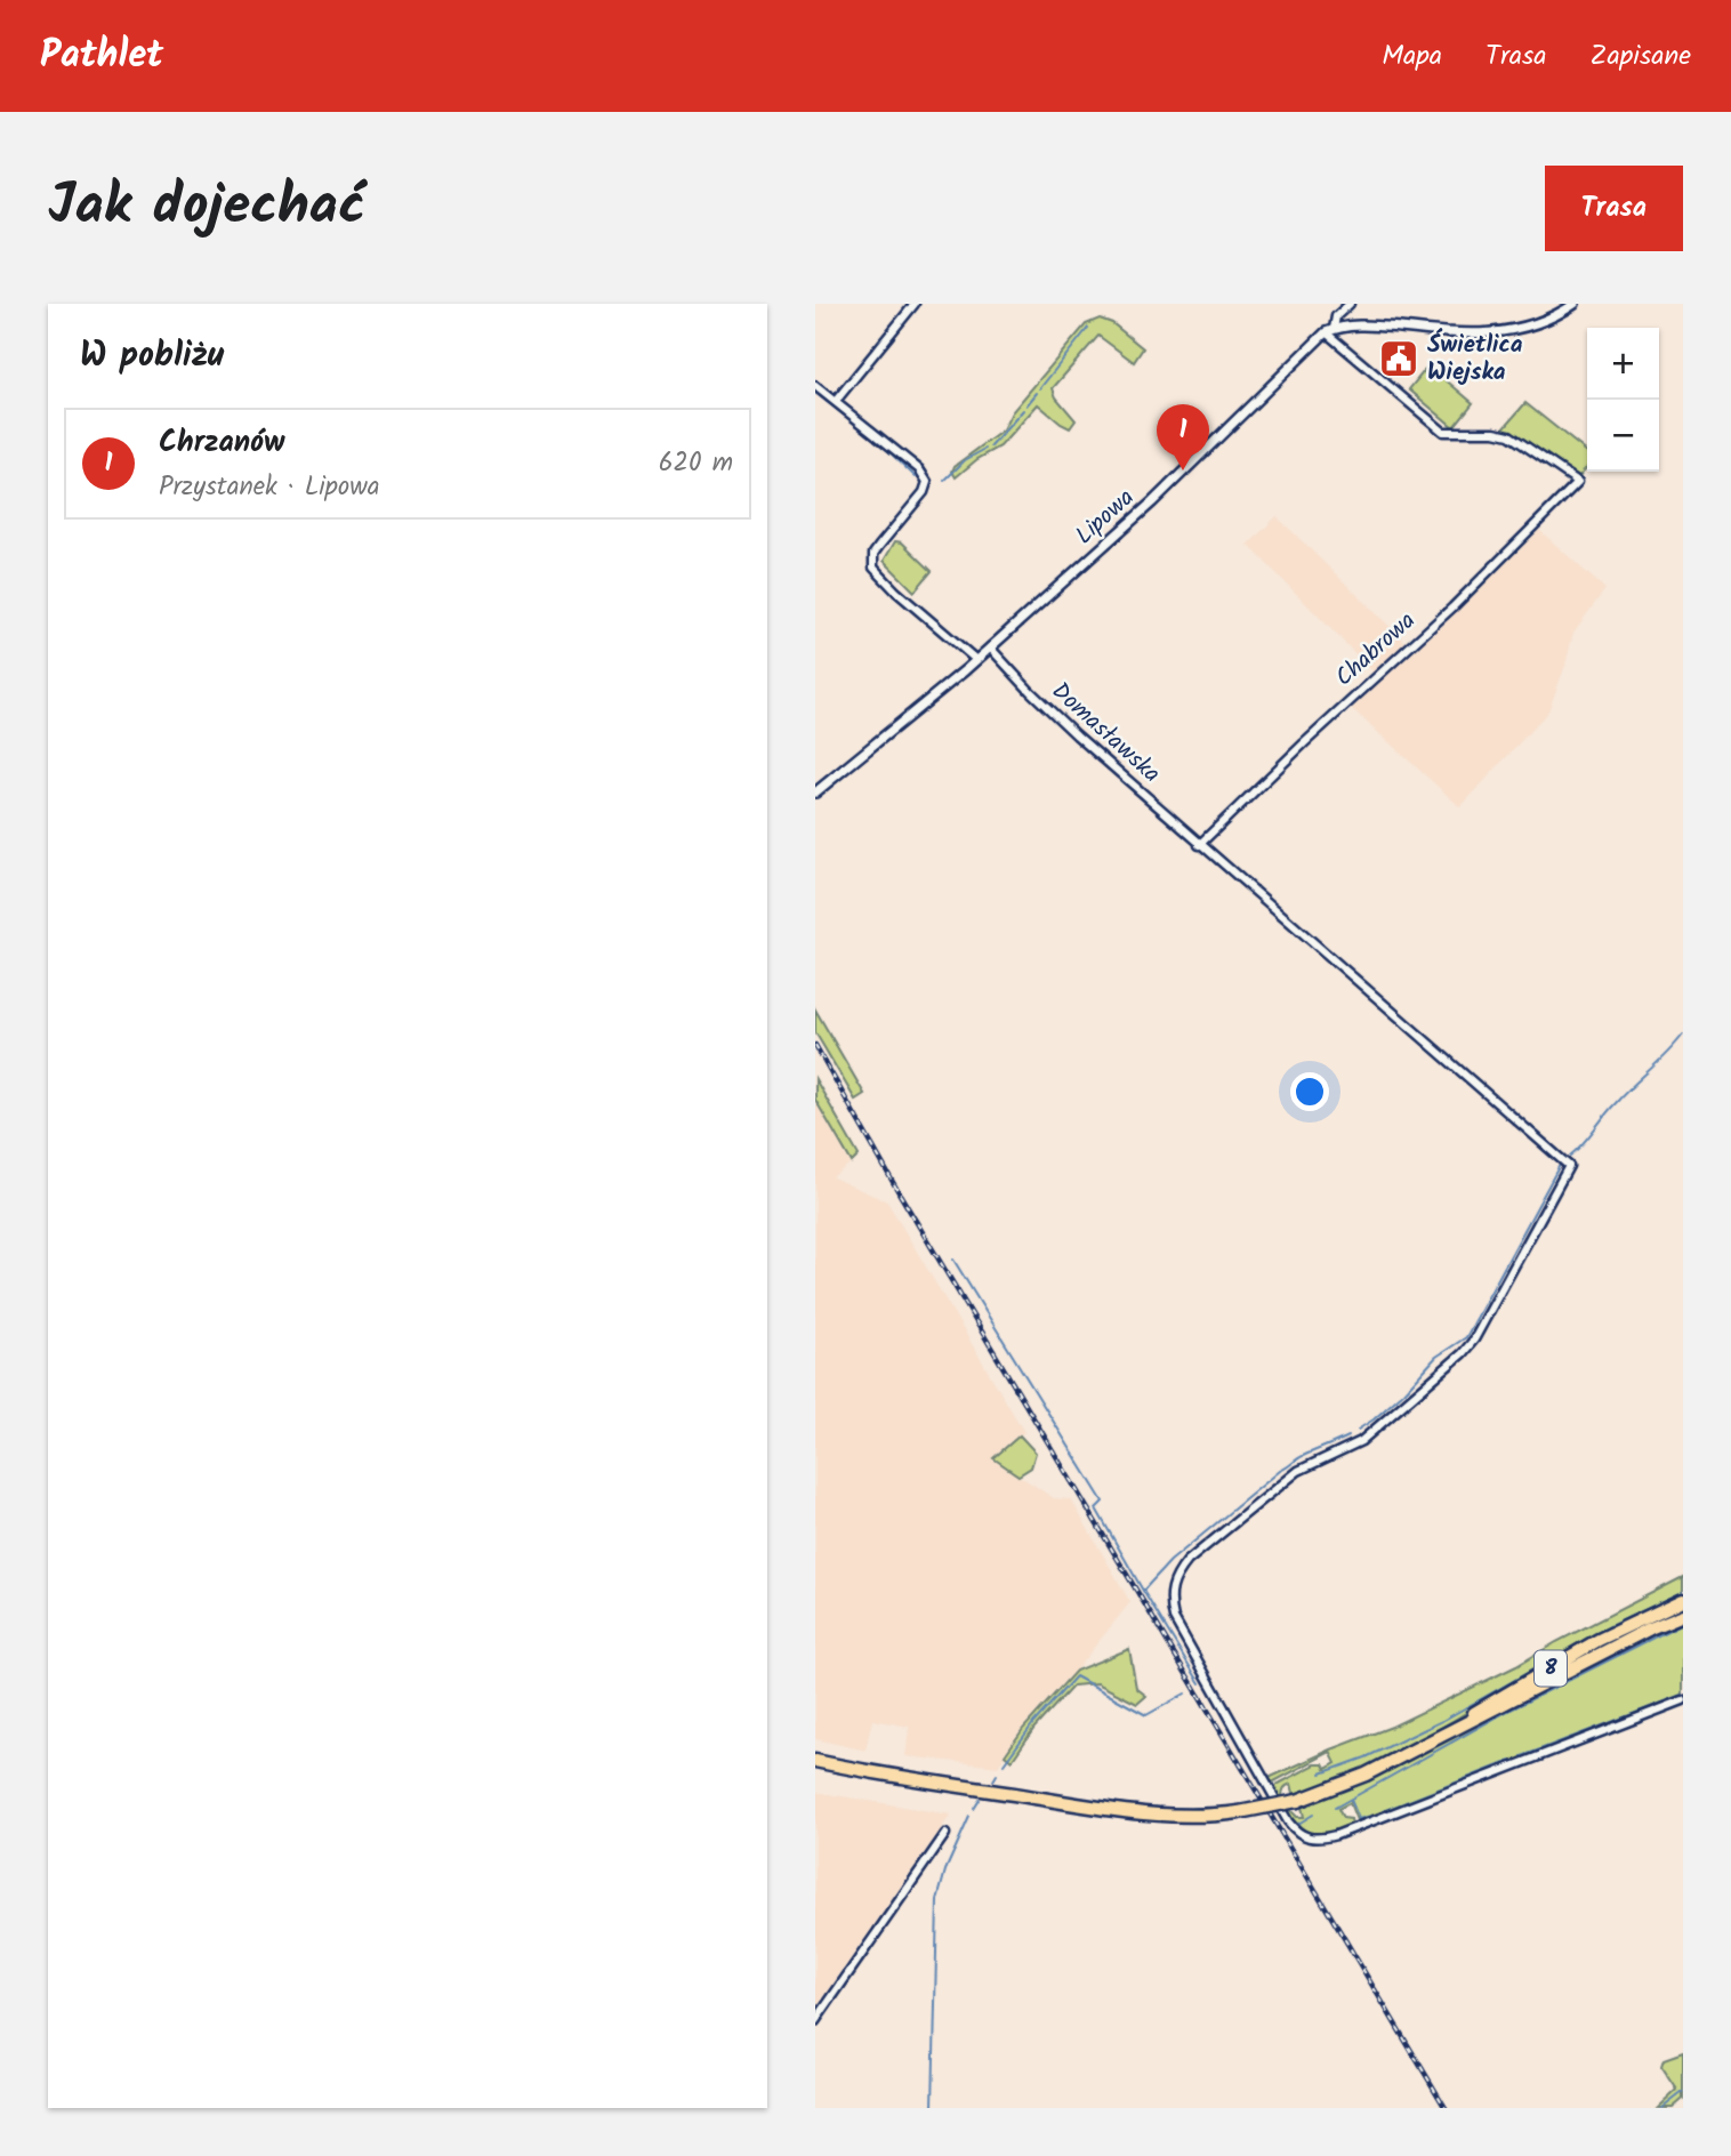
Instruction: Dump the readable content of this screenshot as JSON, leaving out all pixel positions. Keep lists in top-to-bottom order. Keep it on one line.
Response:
{"streets":{"highway":["8"],"street":["Lipowa","Chabrowa","Domasławska"]},"crossings":[["Lipowa","Chabrowa"],["Lipowa","Domasławska"],["Chabrowa","Domasławska"]],"places":{"public building":["Świetlica Wiejska"]},"page":{"header":"Pathlet","nav":["Mapa","Trasa","Zapisane"],"title":"Jak dojechać","buttons":"Trasa","heading":"W pobliżu","map_buttons":["+","−"],"pins":"1","list":[{"mark":"1","name":"Chrzanów","note":"Przystanek · Lipowa","value":"620 m"}]}}
